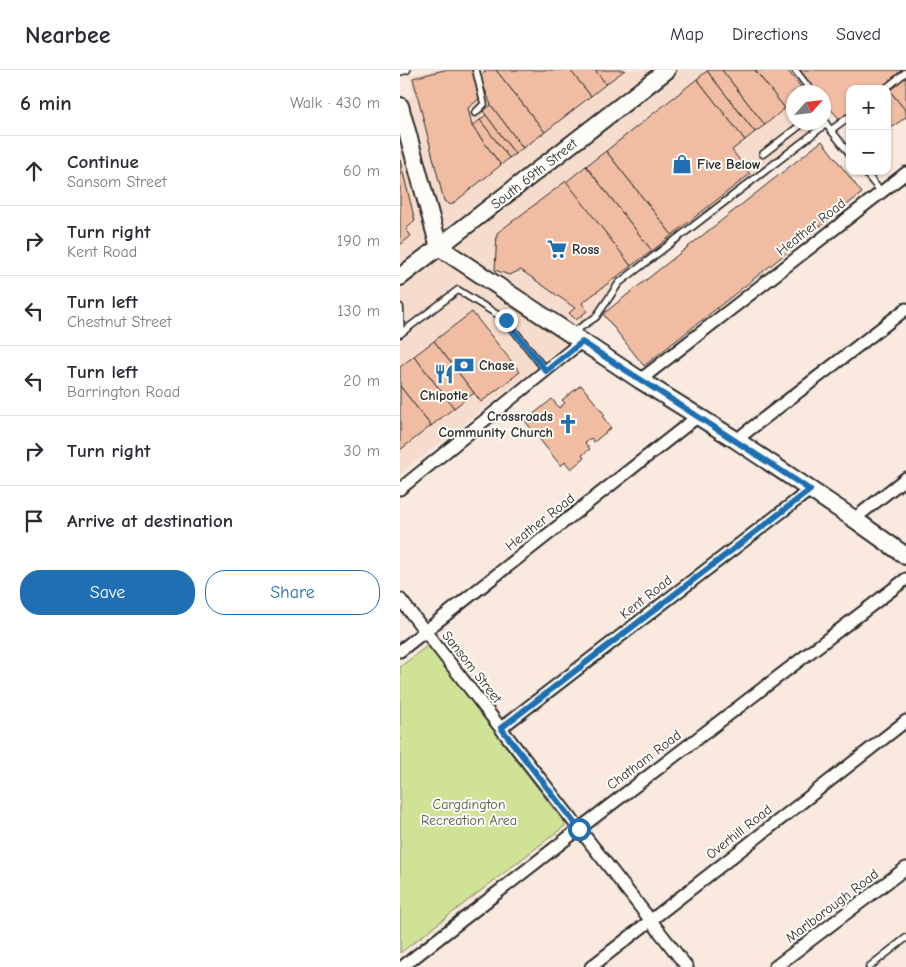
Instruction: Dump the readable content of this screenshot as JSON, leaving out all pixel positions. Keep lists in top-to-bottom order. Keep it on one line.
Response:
{"streets":{"street":["South 69th Street","Heather Road","Kent Road","Sansom Street","Chatham Road","Overhill Road","Marlborough Road"]},"crossings":[["Heather Road","Sansom Street"],["Kent Road","Sansom Street"],["Sansom Street","Chatham Road"],["Sansom Street","Overhill Road"]],"parks":["Cargdington Recreation Area"],"places":{"shop":["Five Below"],"supermarket":["Ross"],"bank":["Chase"],"restaurant":["Chipotle"],"church":["Crossroads Community Church"]},"north":"top right","page":{"header":"Nearbee","nav":["Map","Directions","Saved"],"heading":["6 min","Walk · 430 m"],"map_buttons":["+","−"],"list":[["Continue","Sansom Street","60 m"],["Turn right","Kent Road","190 m"],["Turn left","Chestnut Street","130 m"],["Turn left","Barrington Road","20 m"],["Turn right","30 m"],"Arrive at destination"],"buttons":["Save","Share"]}}
